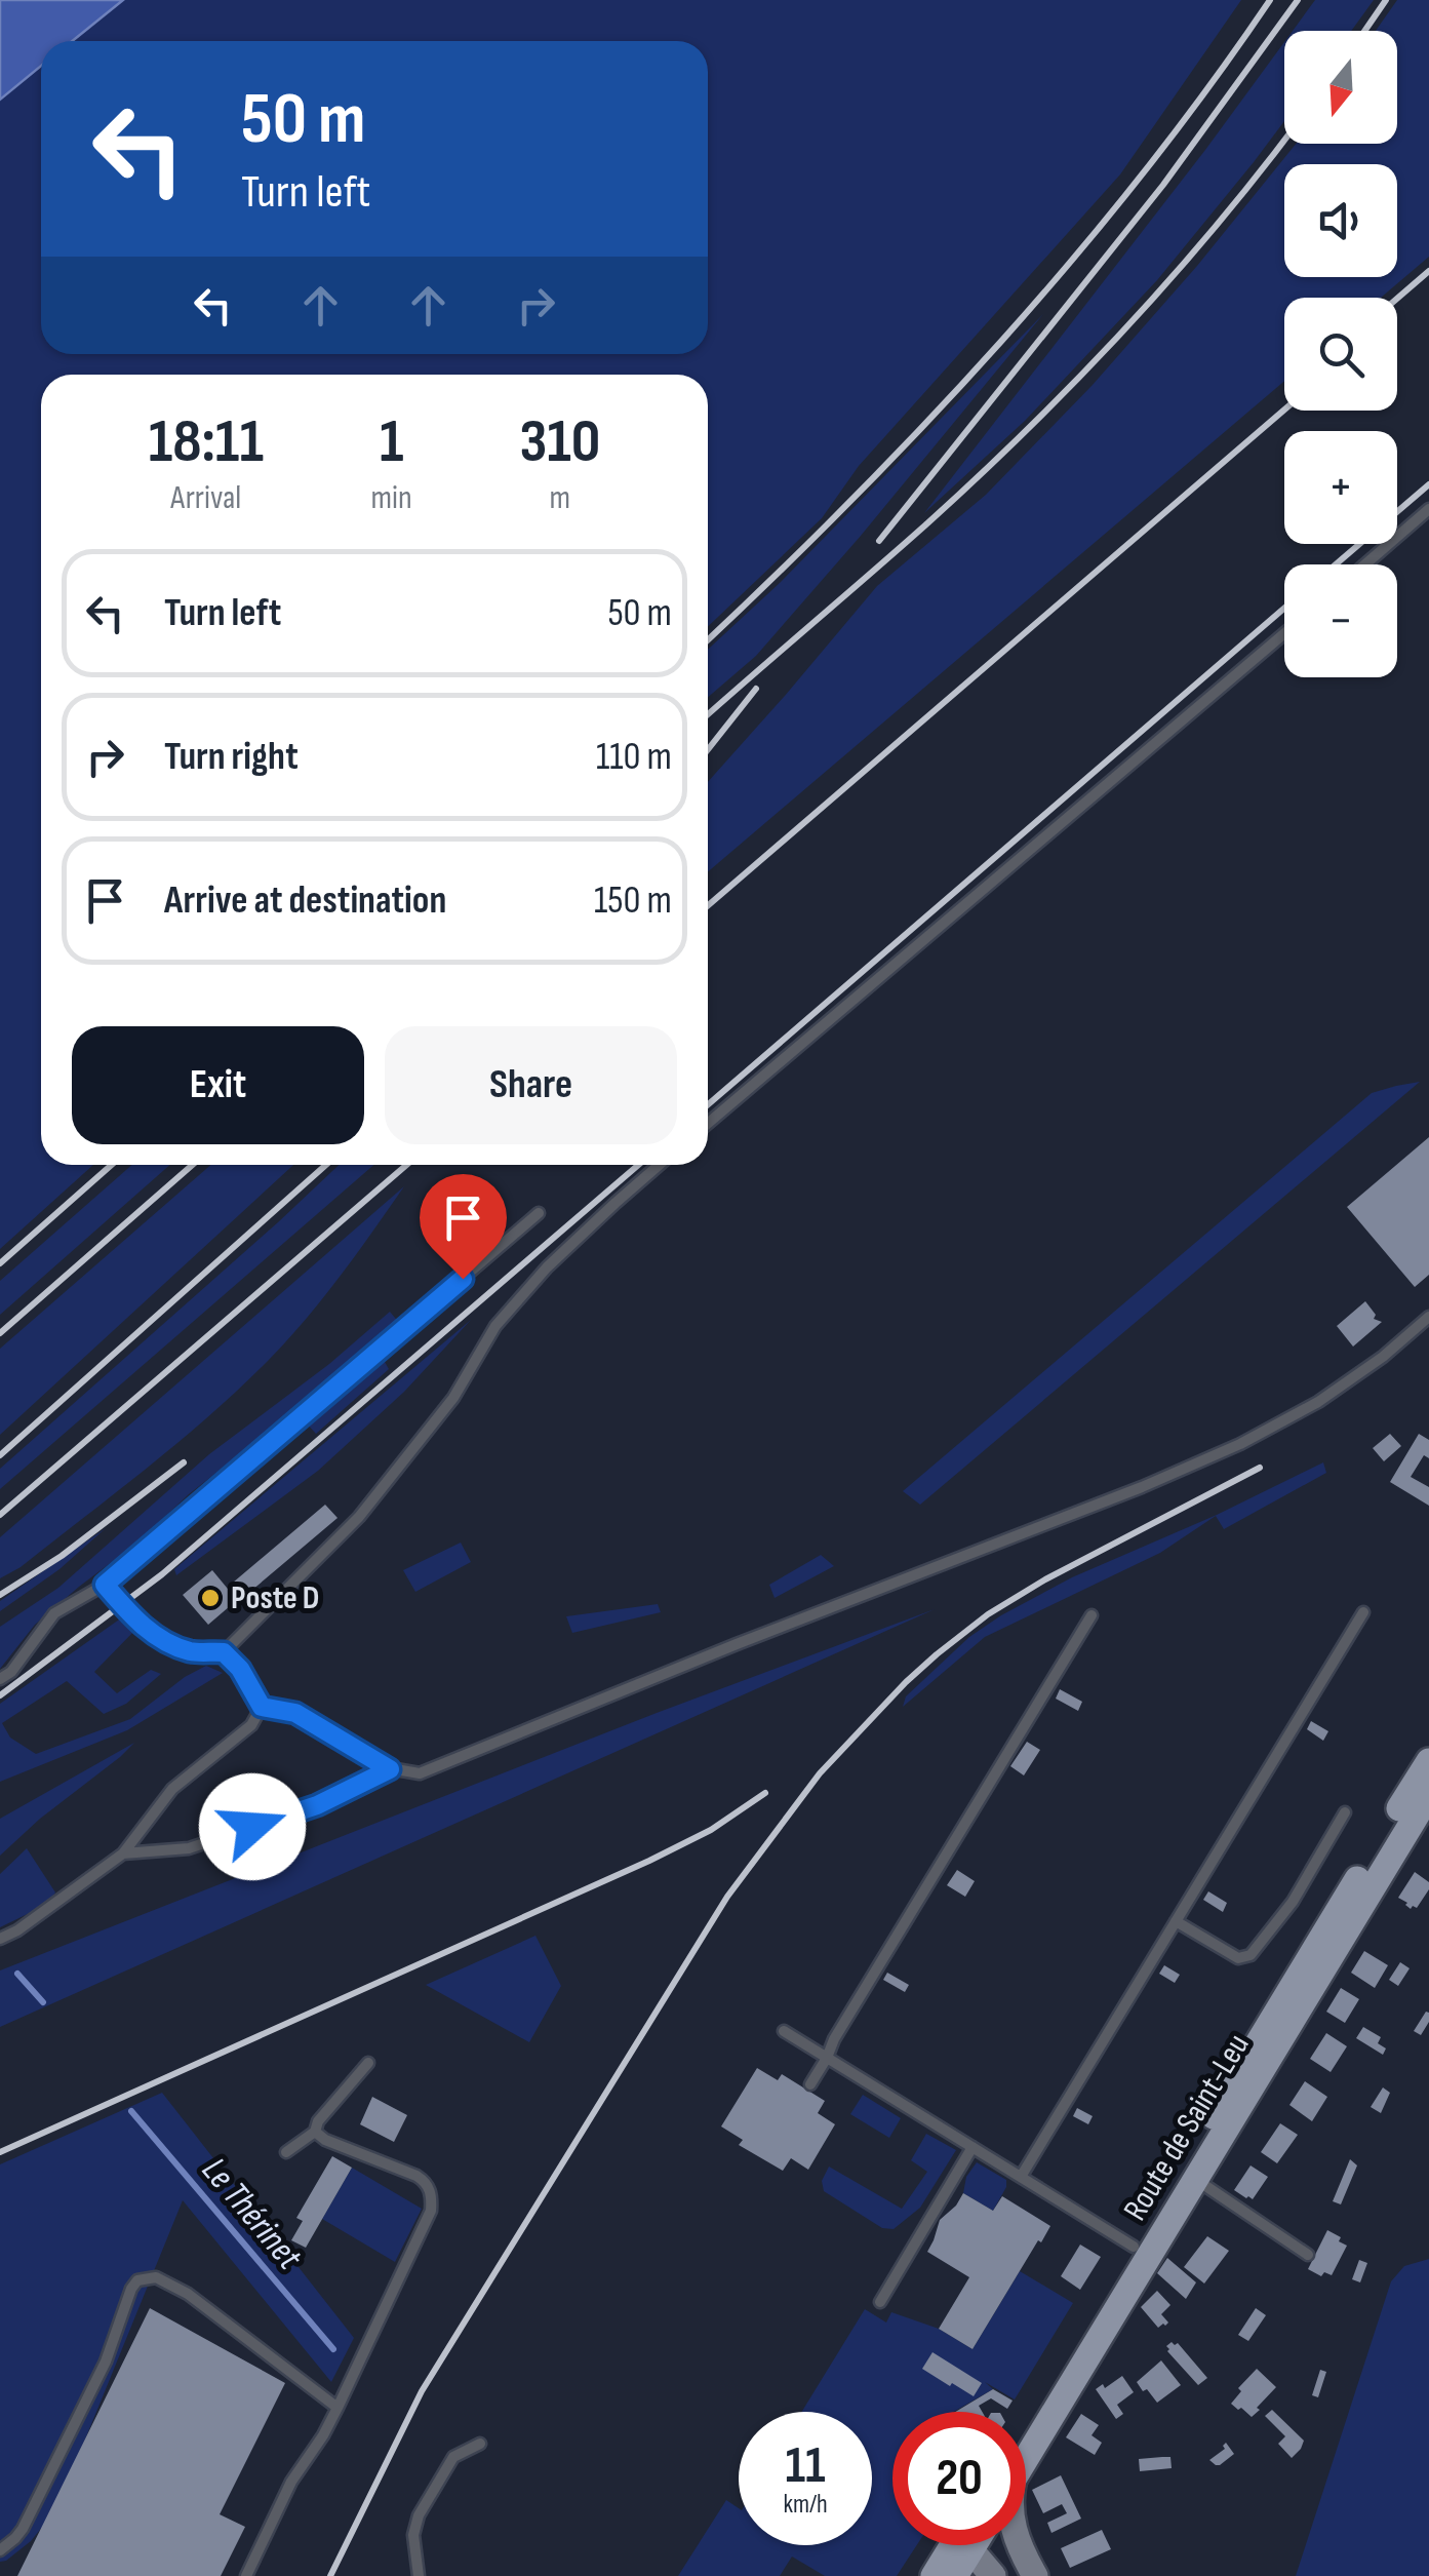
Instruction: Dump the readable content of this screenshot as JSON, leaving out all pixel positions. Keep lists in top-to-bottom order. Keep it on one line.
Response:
{"streets":{"main road":["Route de Saint-Leu"]},"water":["Le Thérinet"],"places":["Poste D"],"north":"bottom","page":{"map_buttons":["+","−"],"turn":["50 m","Turn left"],"eta":["18:11","Arrival","1","min","310","m"],"list":[{"name":"Turn left","value":"50 m"},{"name":"Turn right","value":"110 m"},{"name":"Arrive at destination","value":"150 m"}],"buttons":["Exit","Share"],"speed":"11 km/h","limit":"20"}}
